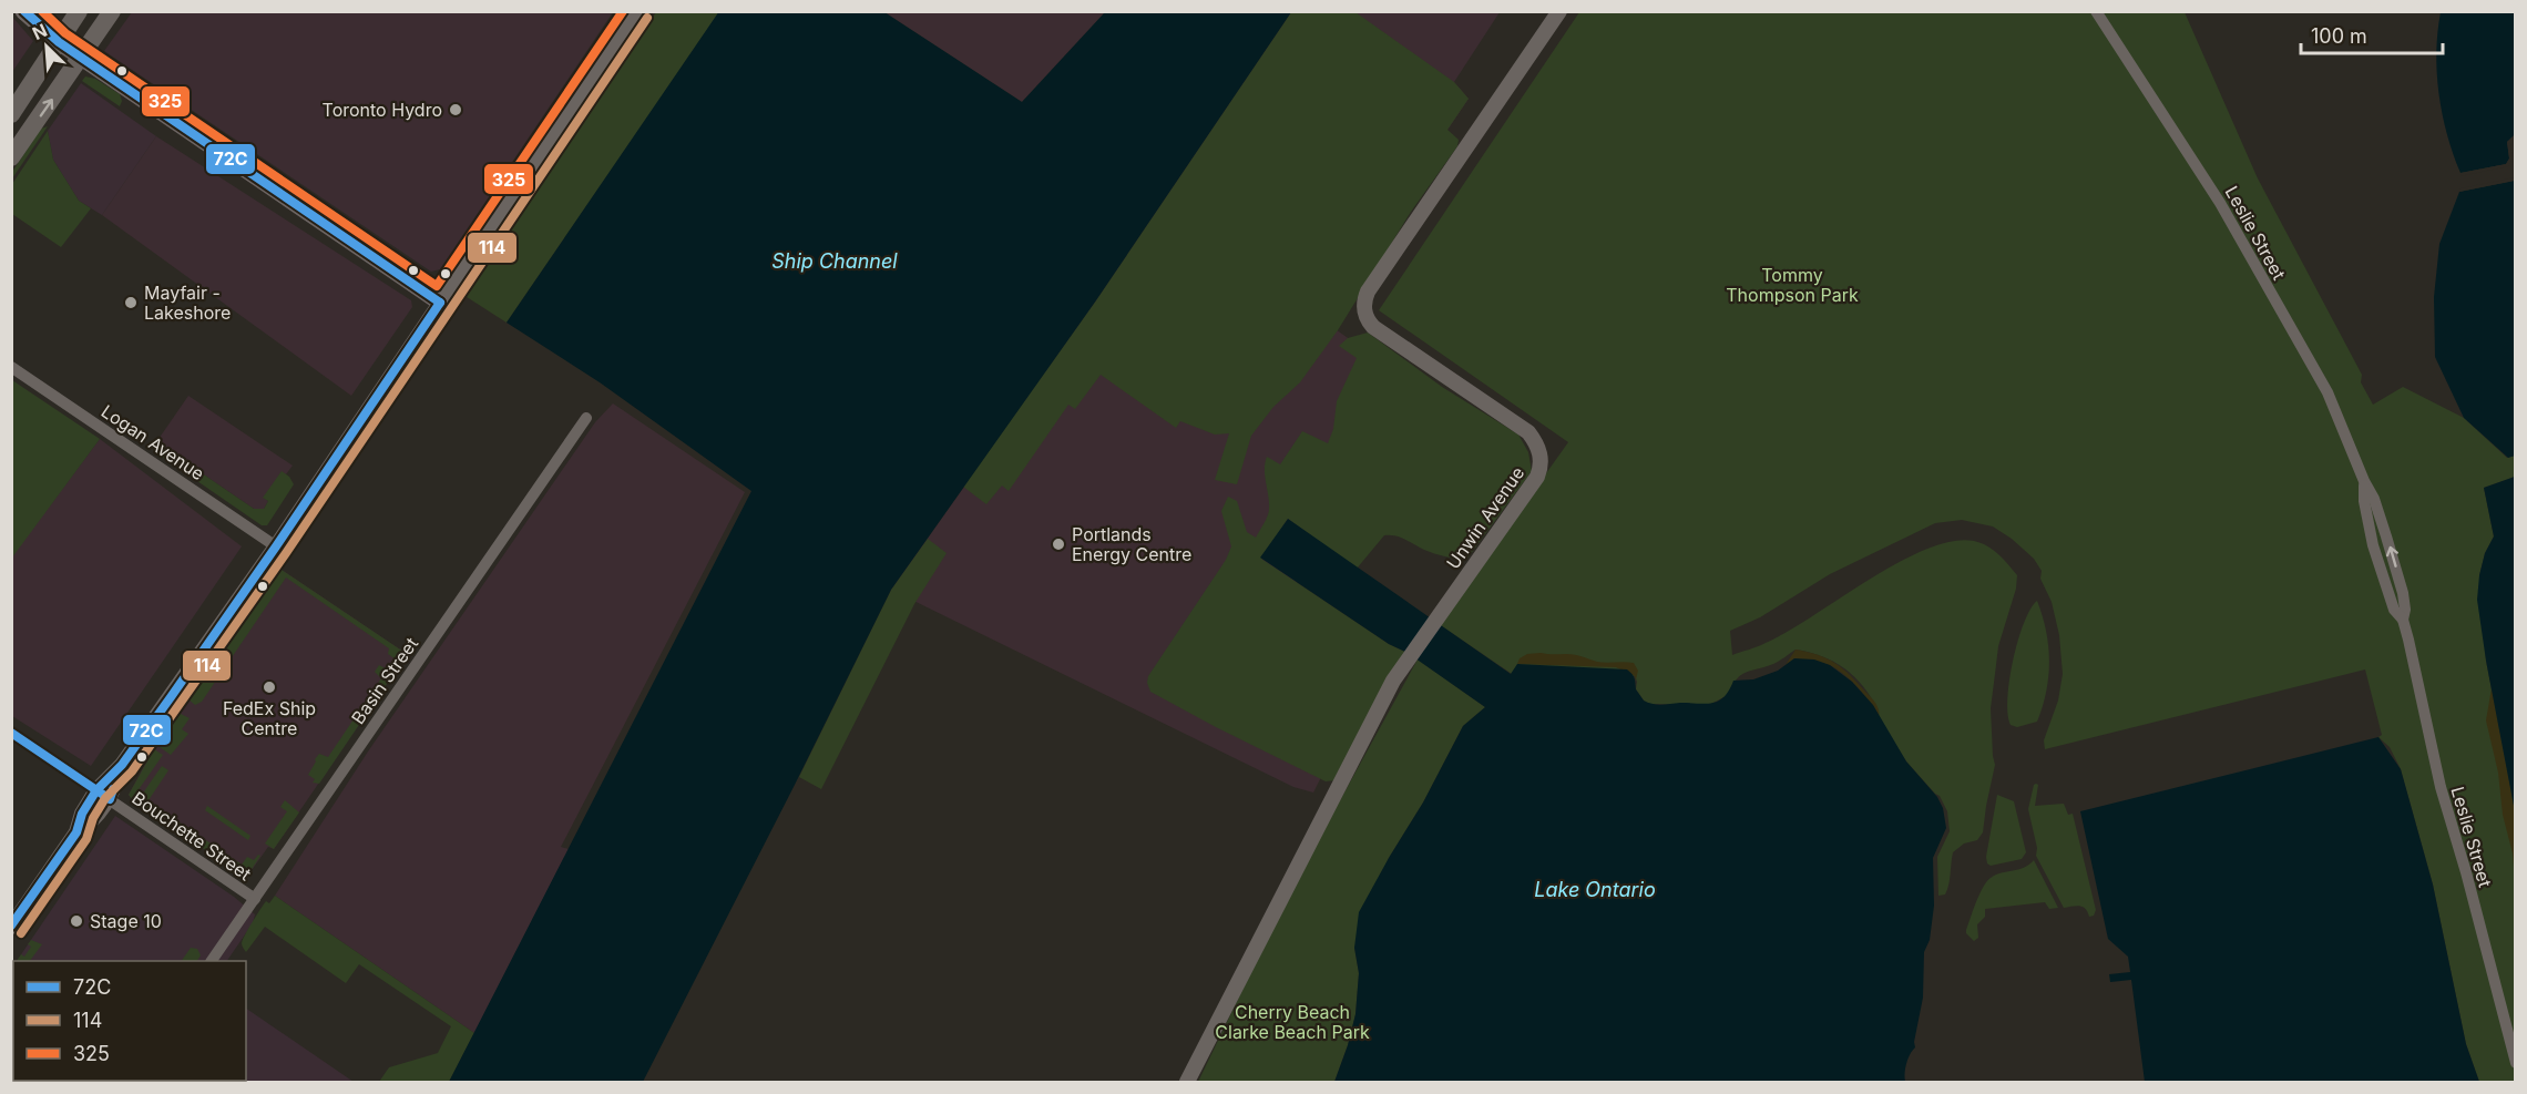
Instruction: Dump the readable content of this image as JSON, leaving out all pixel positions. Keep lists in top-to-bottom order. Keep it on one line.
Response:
{"streets":{"street":["Leslie Street","Logan Avenue","Unwin Avenue","Basin Street","Bouchette Street"]},"crossings":[["Basin Street","Bouchette Street"]],"water":["Ship Channel","Lake Ontario"],"parks":["Tommy Thompson Park","Cherry Beach Clarke Beach Park"],"places":["Toronto Hydro","Mayfair - Lakeshore","Portlands Energy Centre","FedEx Ship Centre","Stage 10"],"lines":["transit line 72C","transit line 325","transit line 114"],"legend":["72C","114","325"],"scale_bar":"100 m","north":"top left"}
